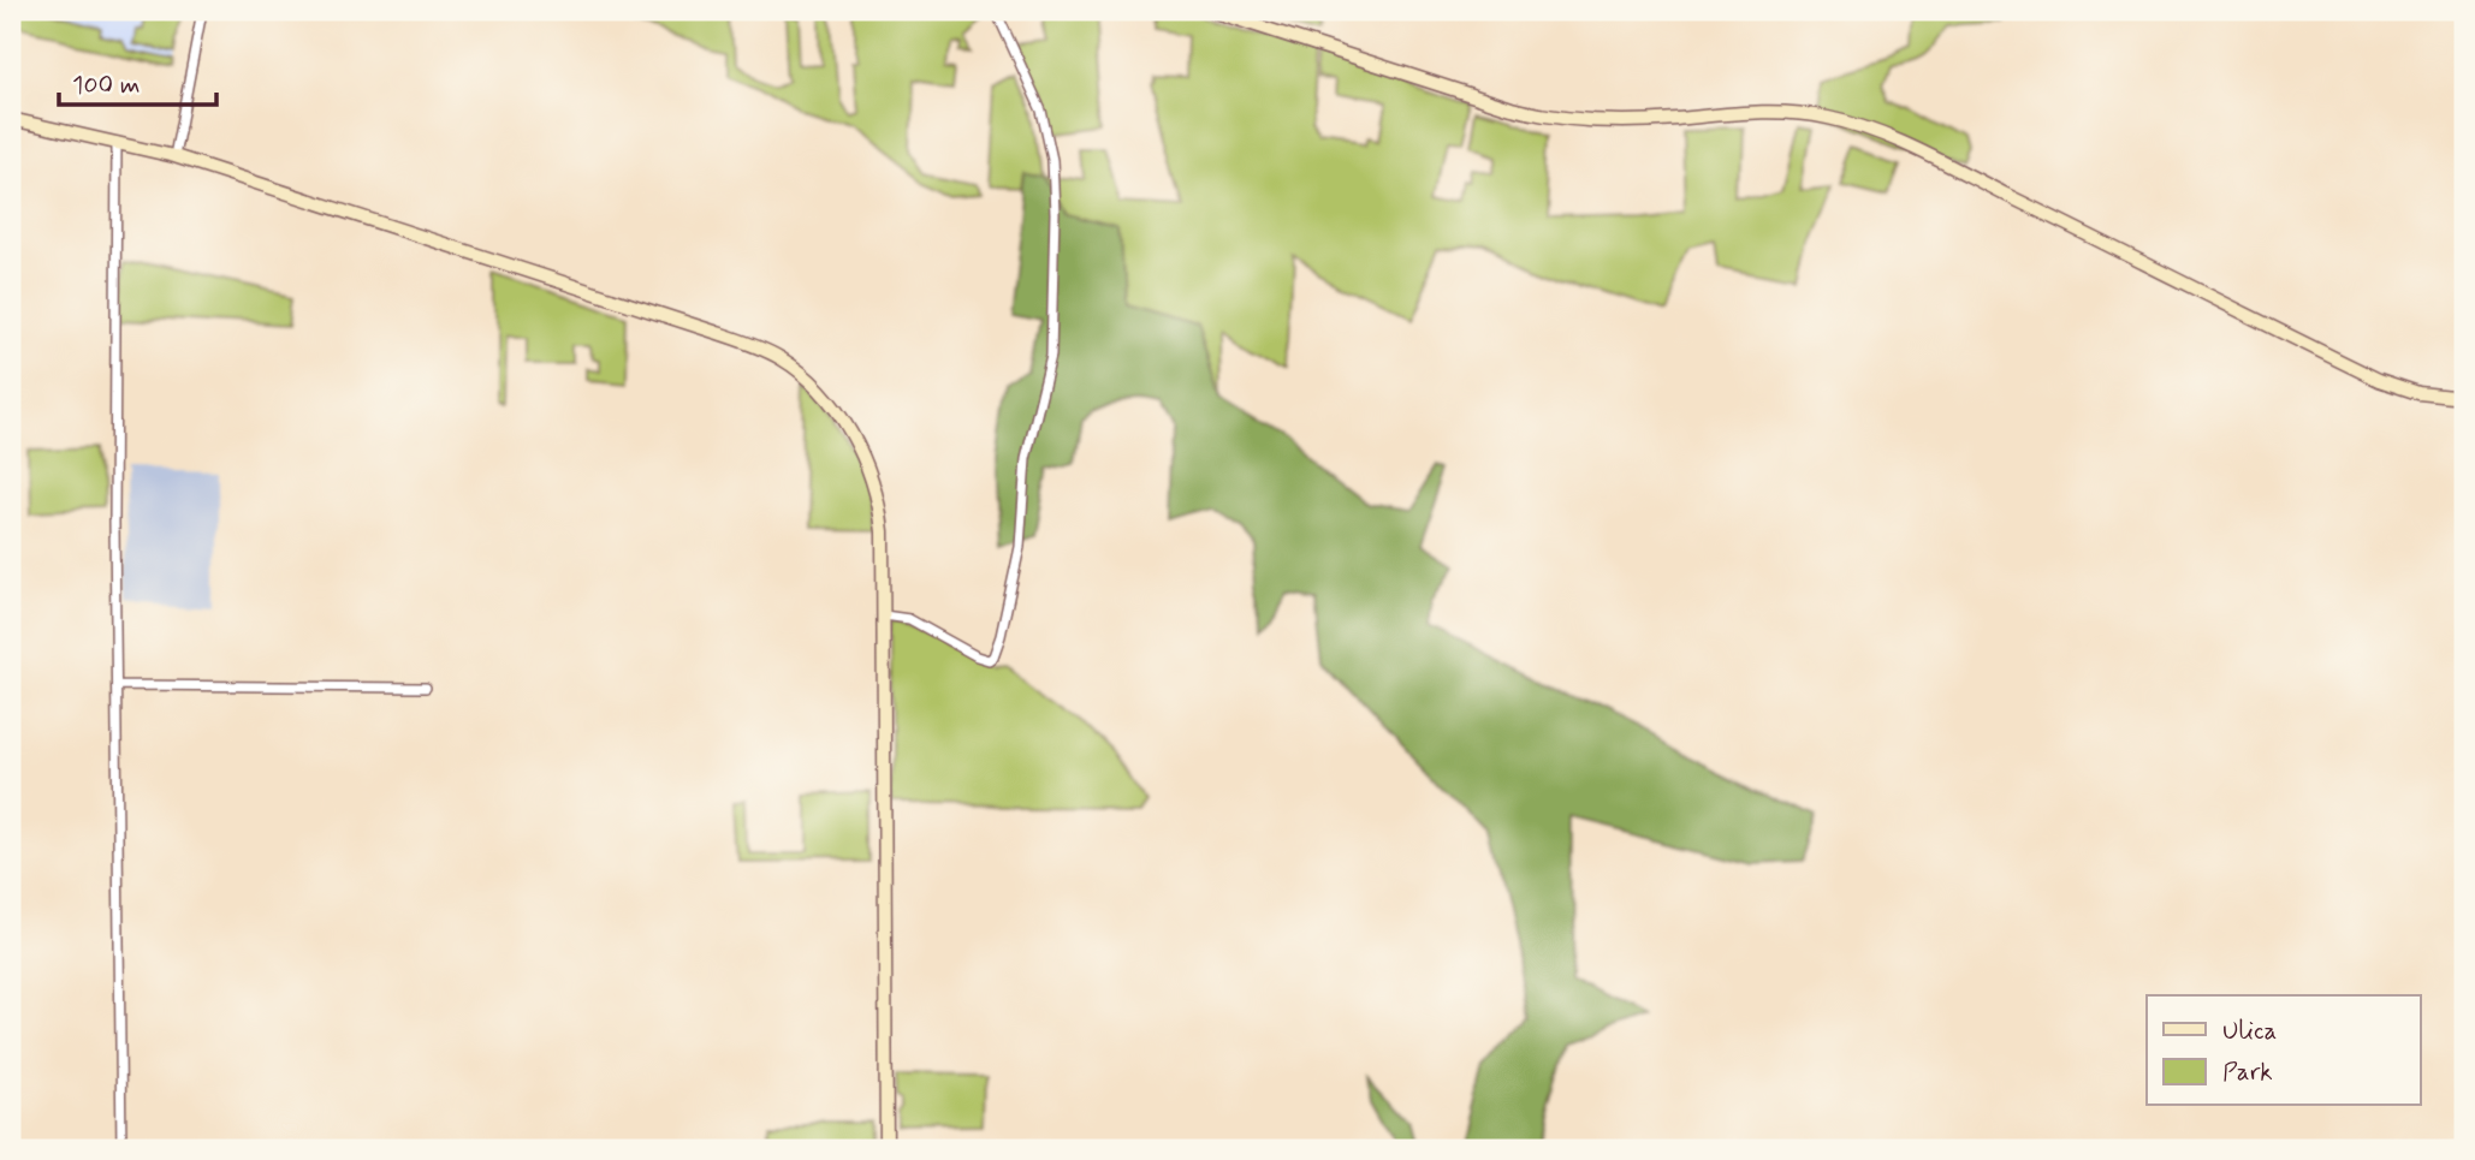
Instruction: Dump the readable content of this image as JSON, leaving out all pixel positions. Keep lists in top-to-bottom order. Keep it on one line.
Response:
{"legend":["Ulica","Park"],"scale_bar":"100 m"}
